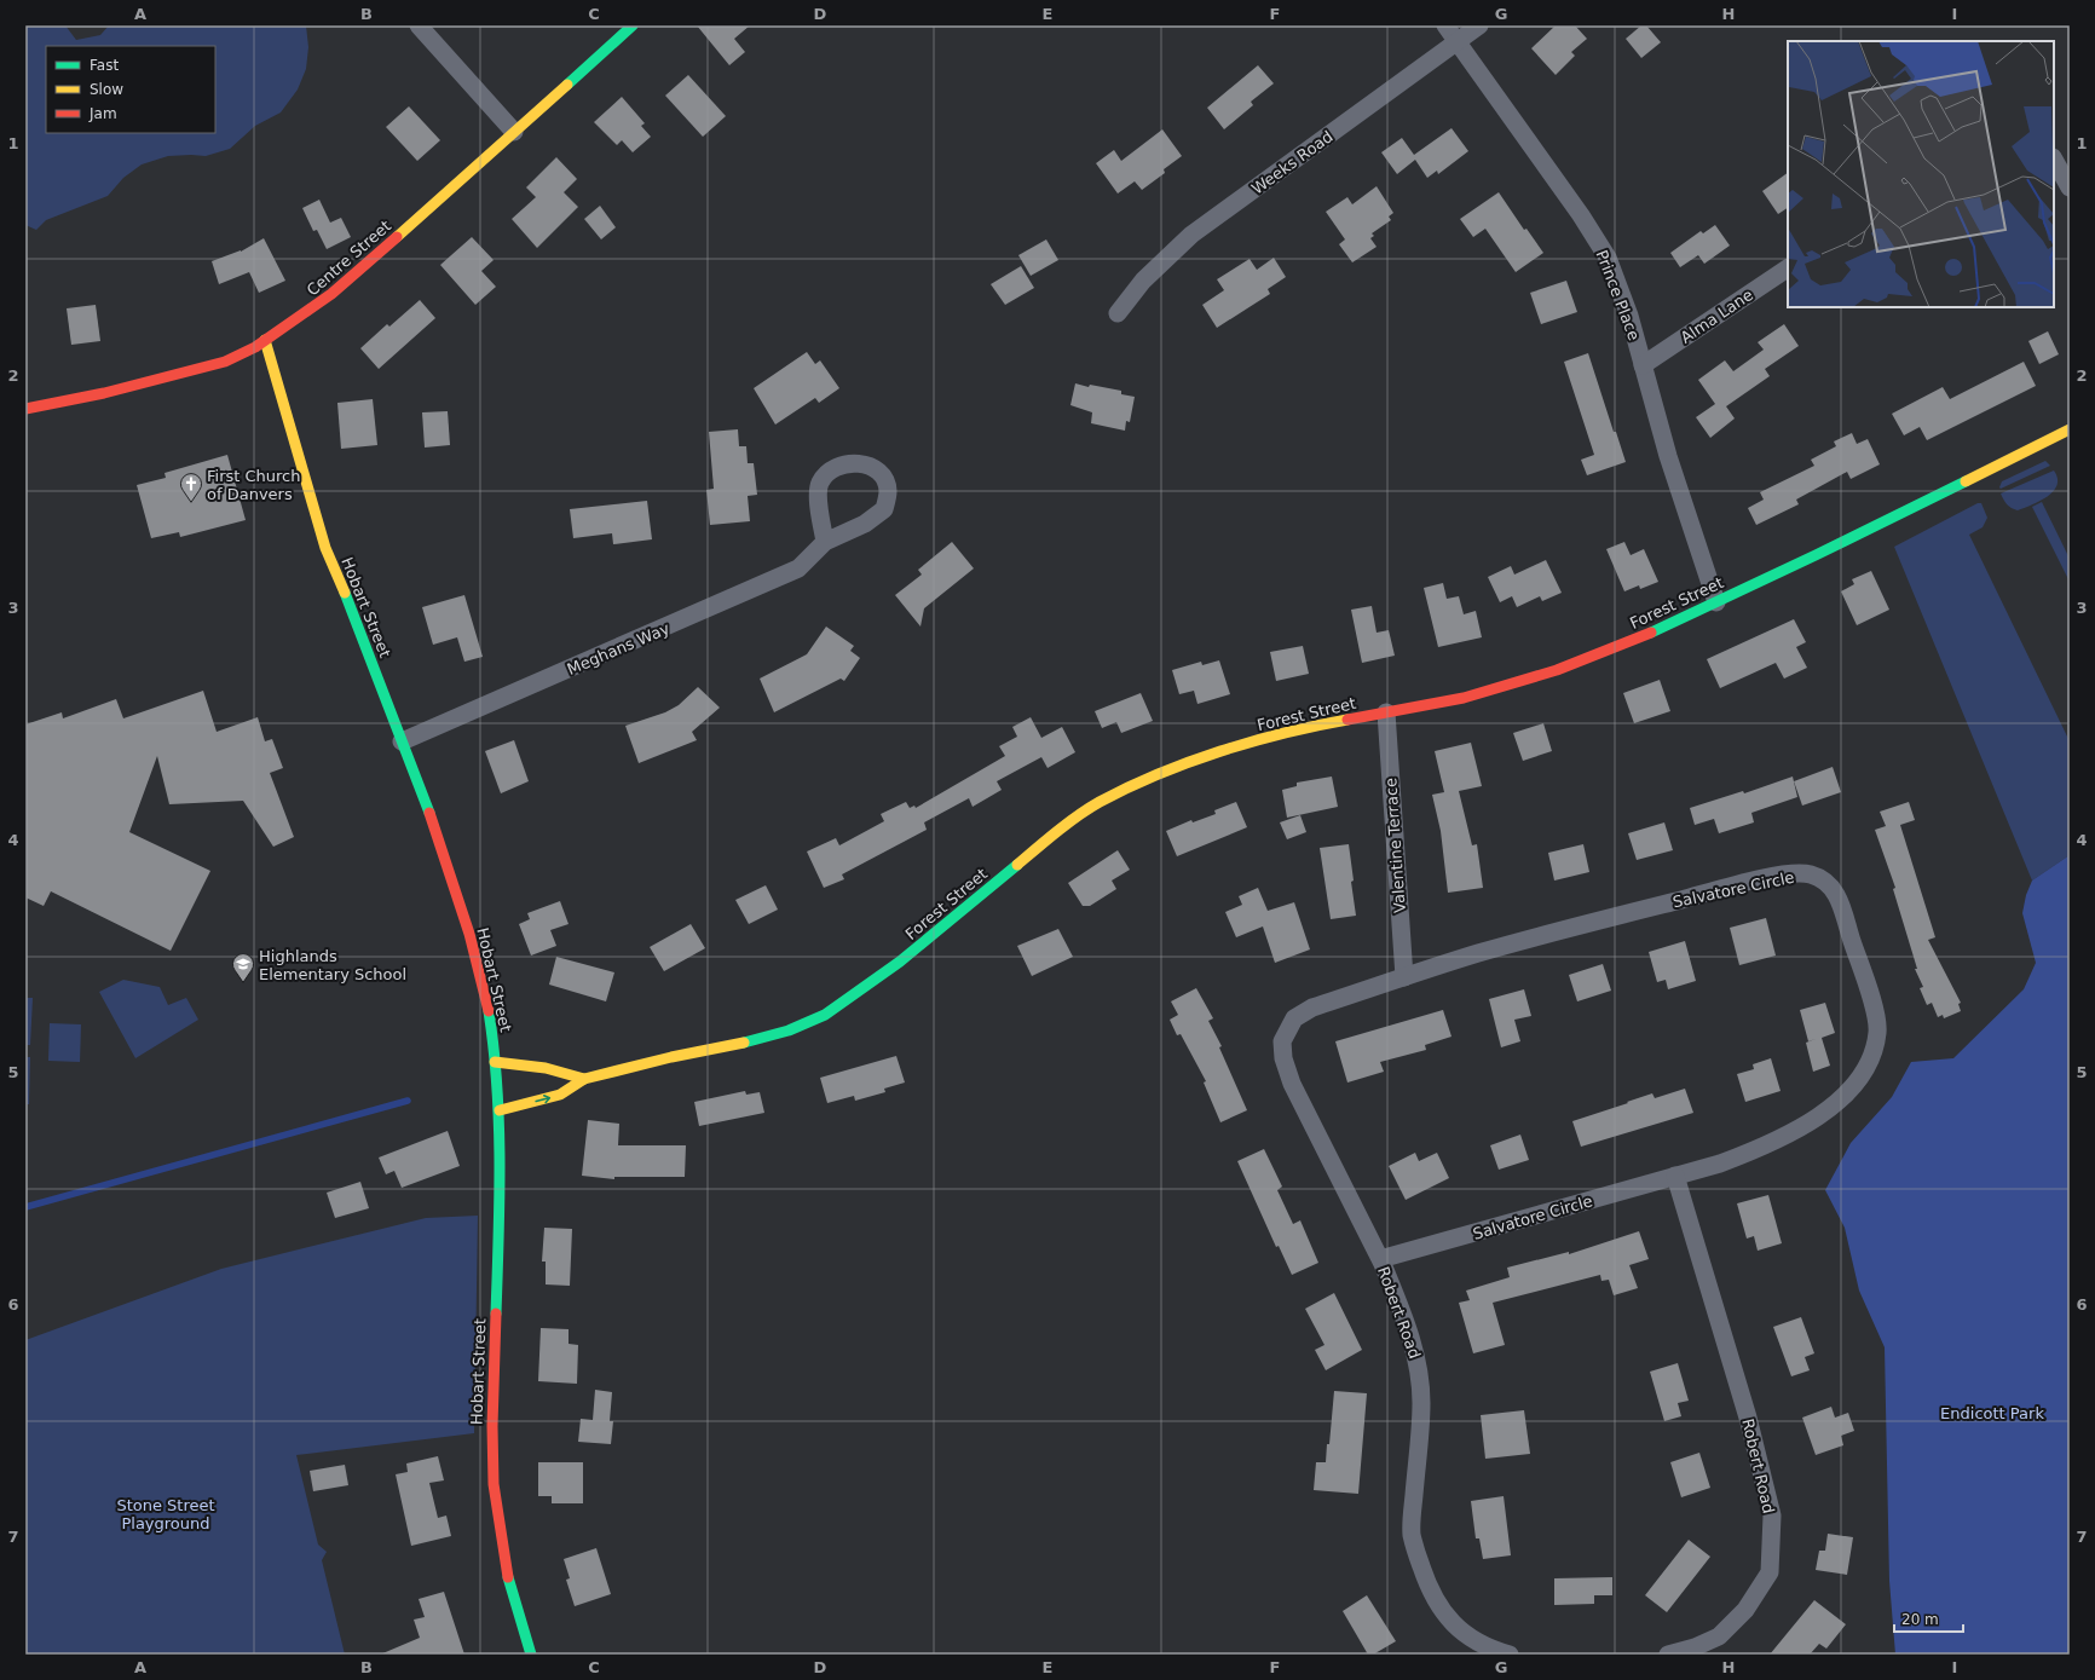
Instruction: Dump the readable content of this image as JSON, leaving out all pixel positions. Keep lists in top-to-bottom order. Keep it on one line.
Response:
{"streets":{"main road":["Centre Street","Forest Street","Hobart Street"],"street":["Weeks Road","Prince Place","Alma Lane","Meghans Way","Valentine Terrace","Salvatore Circle","Robert Road"]},"crossings":[["Weeks Road","Prince Place"],["Centre Street","Hobart Street"],["Prince Place","Alma Lane"],["Prince Place","Forest Street"],["Forest Street","Hobart Street"],["Forest Street","Valentine Terrace"],["Hobart Street","Meghans Way"],["Valentine Terrace","Salvatore Circle"],["Salvatore Circle","Robert Road"]],"parks":["Endicott Park","Stone Street Playground"],"places":{"church":["First Church of Danvers"],"school or university":["Highlands Elementary School"]},"legend":["Fast","Slow","Jam"],"scale_bar":"20 m","grid":{"columns":["A","B","C","D","E","F","G","H","I"],"rows":["1","2","3","4","5","6","7"]}}
